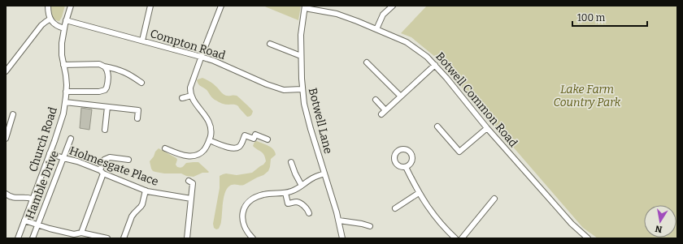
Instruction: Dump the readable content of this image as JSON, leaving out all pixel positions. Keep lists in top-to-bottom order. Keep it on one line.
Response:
{"streets":{"street":["Compton Road","Botwell Common Road","Botwell Lane","Church Road","Holmesgate Place","Hamble Drive"]},"crossings":[["Compton Road","Botwell Lane"],["Compton Road","Church Road"],["Botwell Common Road","Botwell Lane"],["Church Road","Holmesgate Place"],["Holmesgate Place","Hamble Drive"]],"parks":["Lake Farm Country Park"],"scale_bar":"100 m","north":"bottom"}
